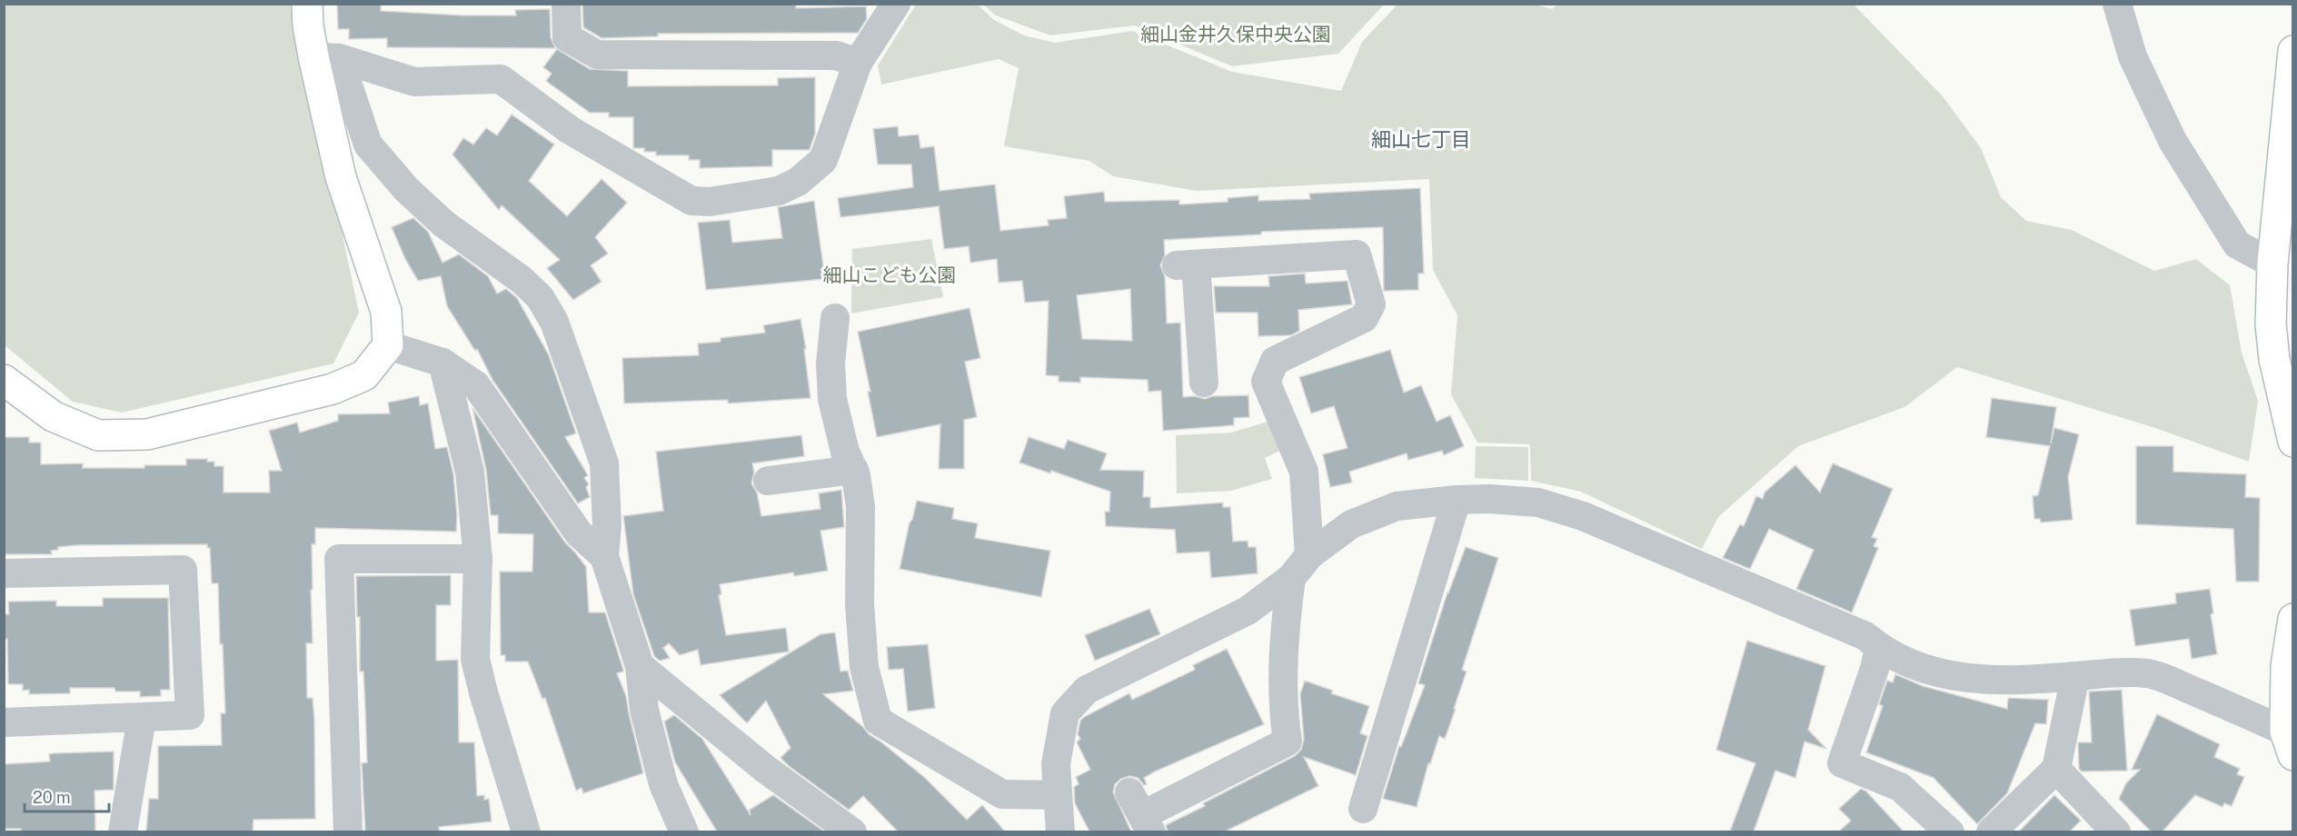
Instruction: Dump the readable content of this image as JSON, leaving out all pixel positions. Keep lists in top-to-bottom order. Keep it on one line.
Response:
{"districts":["細山七丁目"],"parks":["細山金井久保中央公園","細山こども公園"],"scale_bar":"20 m"}
